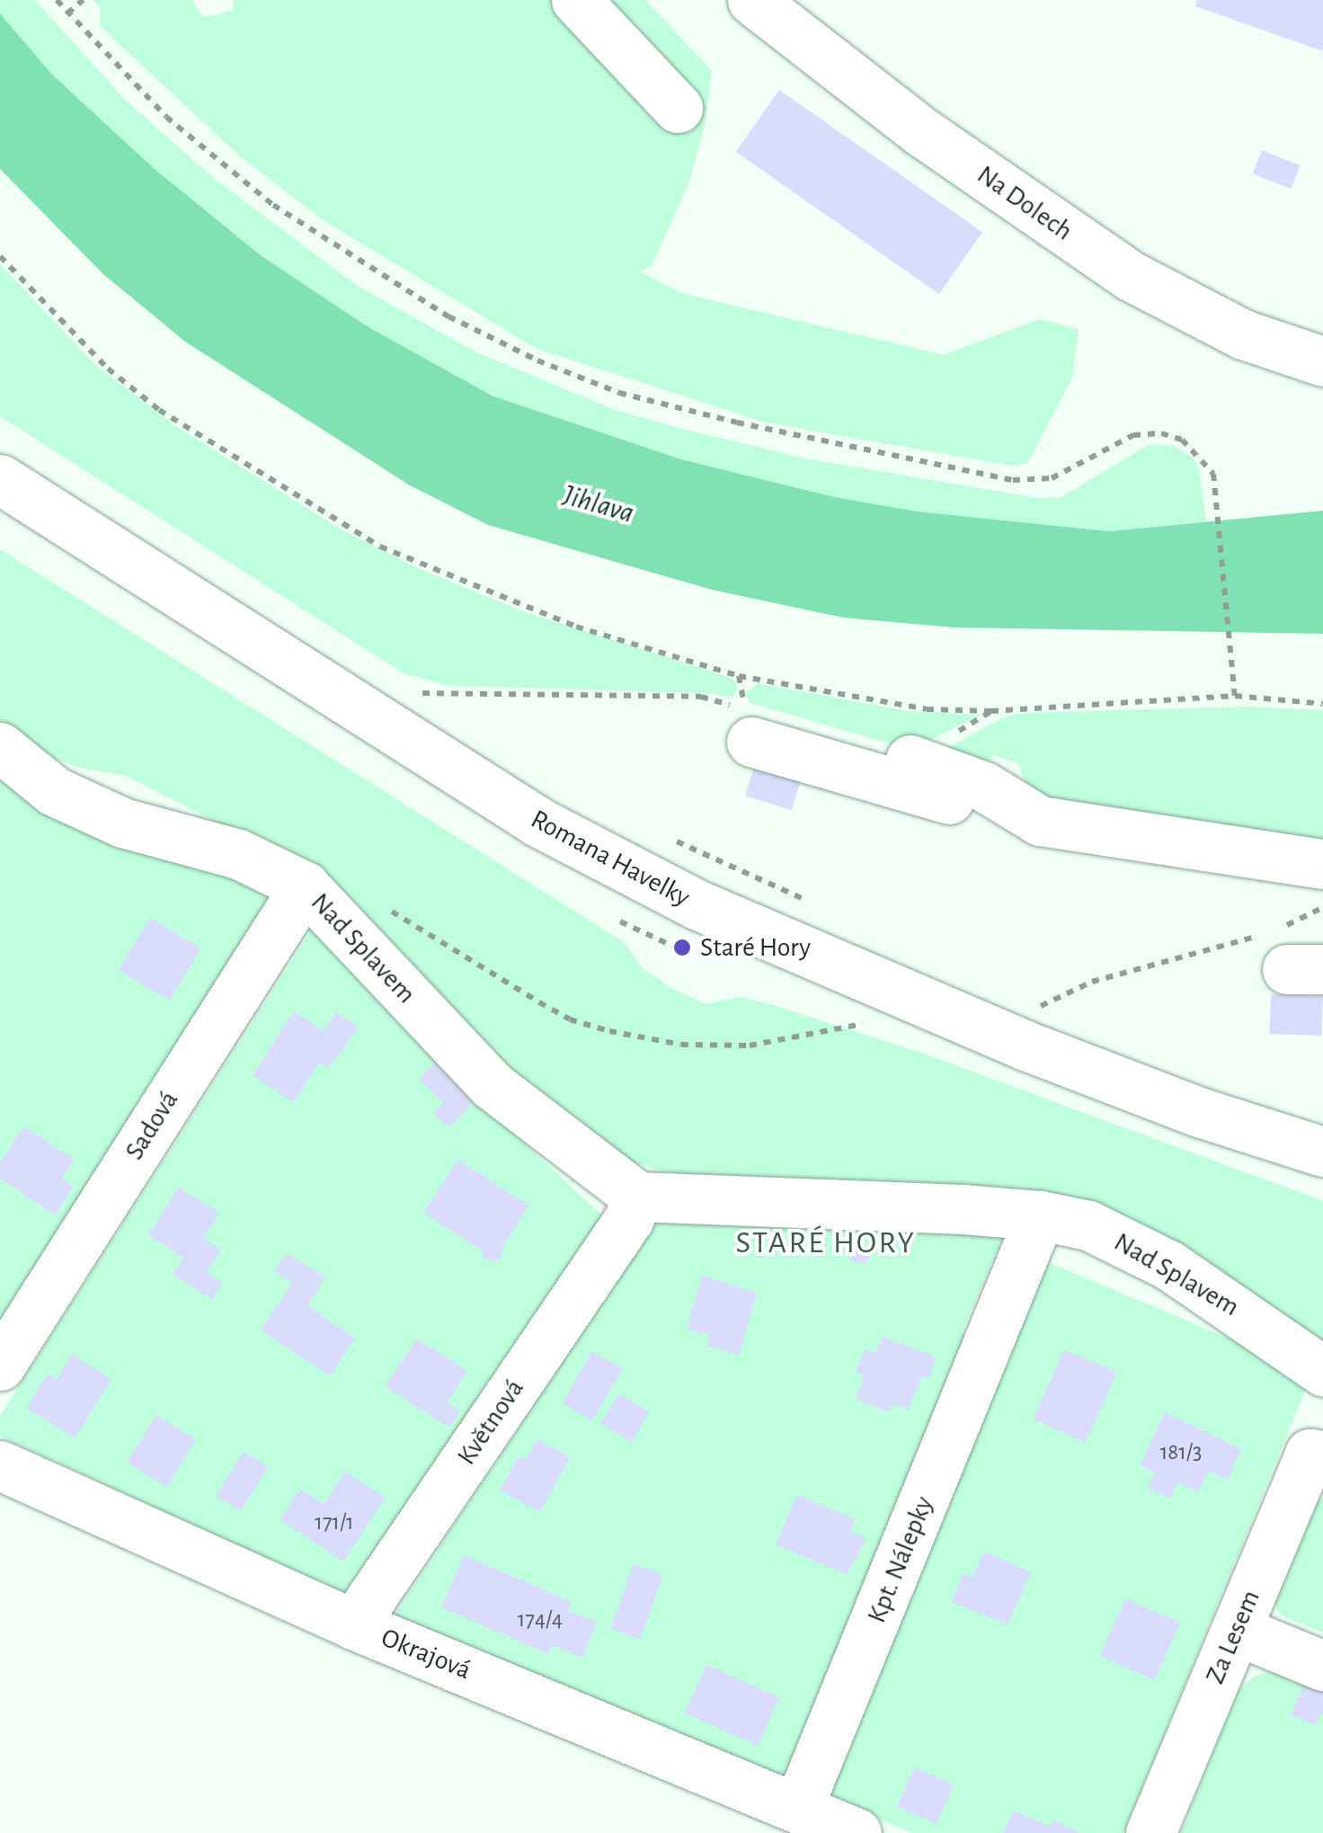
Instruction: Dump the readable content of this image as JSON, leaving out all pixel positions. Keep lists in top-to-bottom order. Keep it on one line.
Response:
{"streets":{"street":["Na Dolech","Romana Havelky","Nad Splavem","Sadová","Květnová","Kpt. Nálepky","Za Lesem","Okrajová"]},"crossings":[["Nad Splavem","Sadová"],["Nad Splavem","Květnová"],["Nad Splavem","Kpt. Nálepky"],["Květnová","Okrajová"],["Kpt. Nálepky","Okrajová"]],"districts":["STARÉ HORY"],"water":["Jihlava"],"places":["Staré Hory"],"house_numbers":["181/3","171/1","174/4"]}
